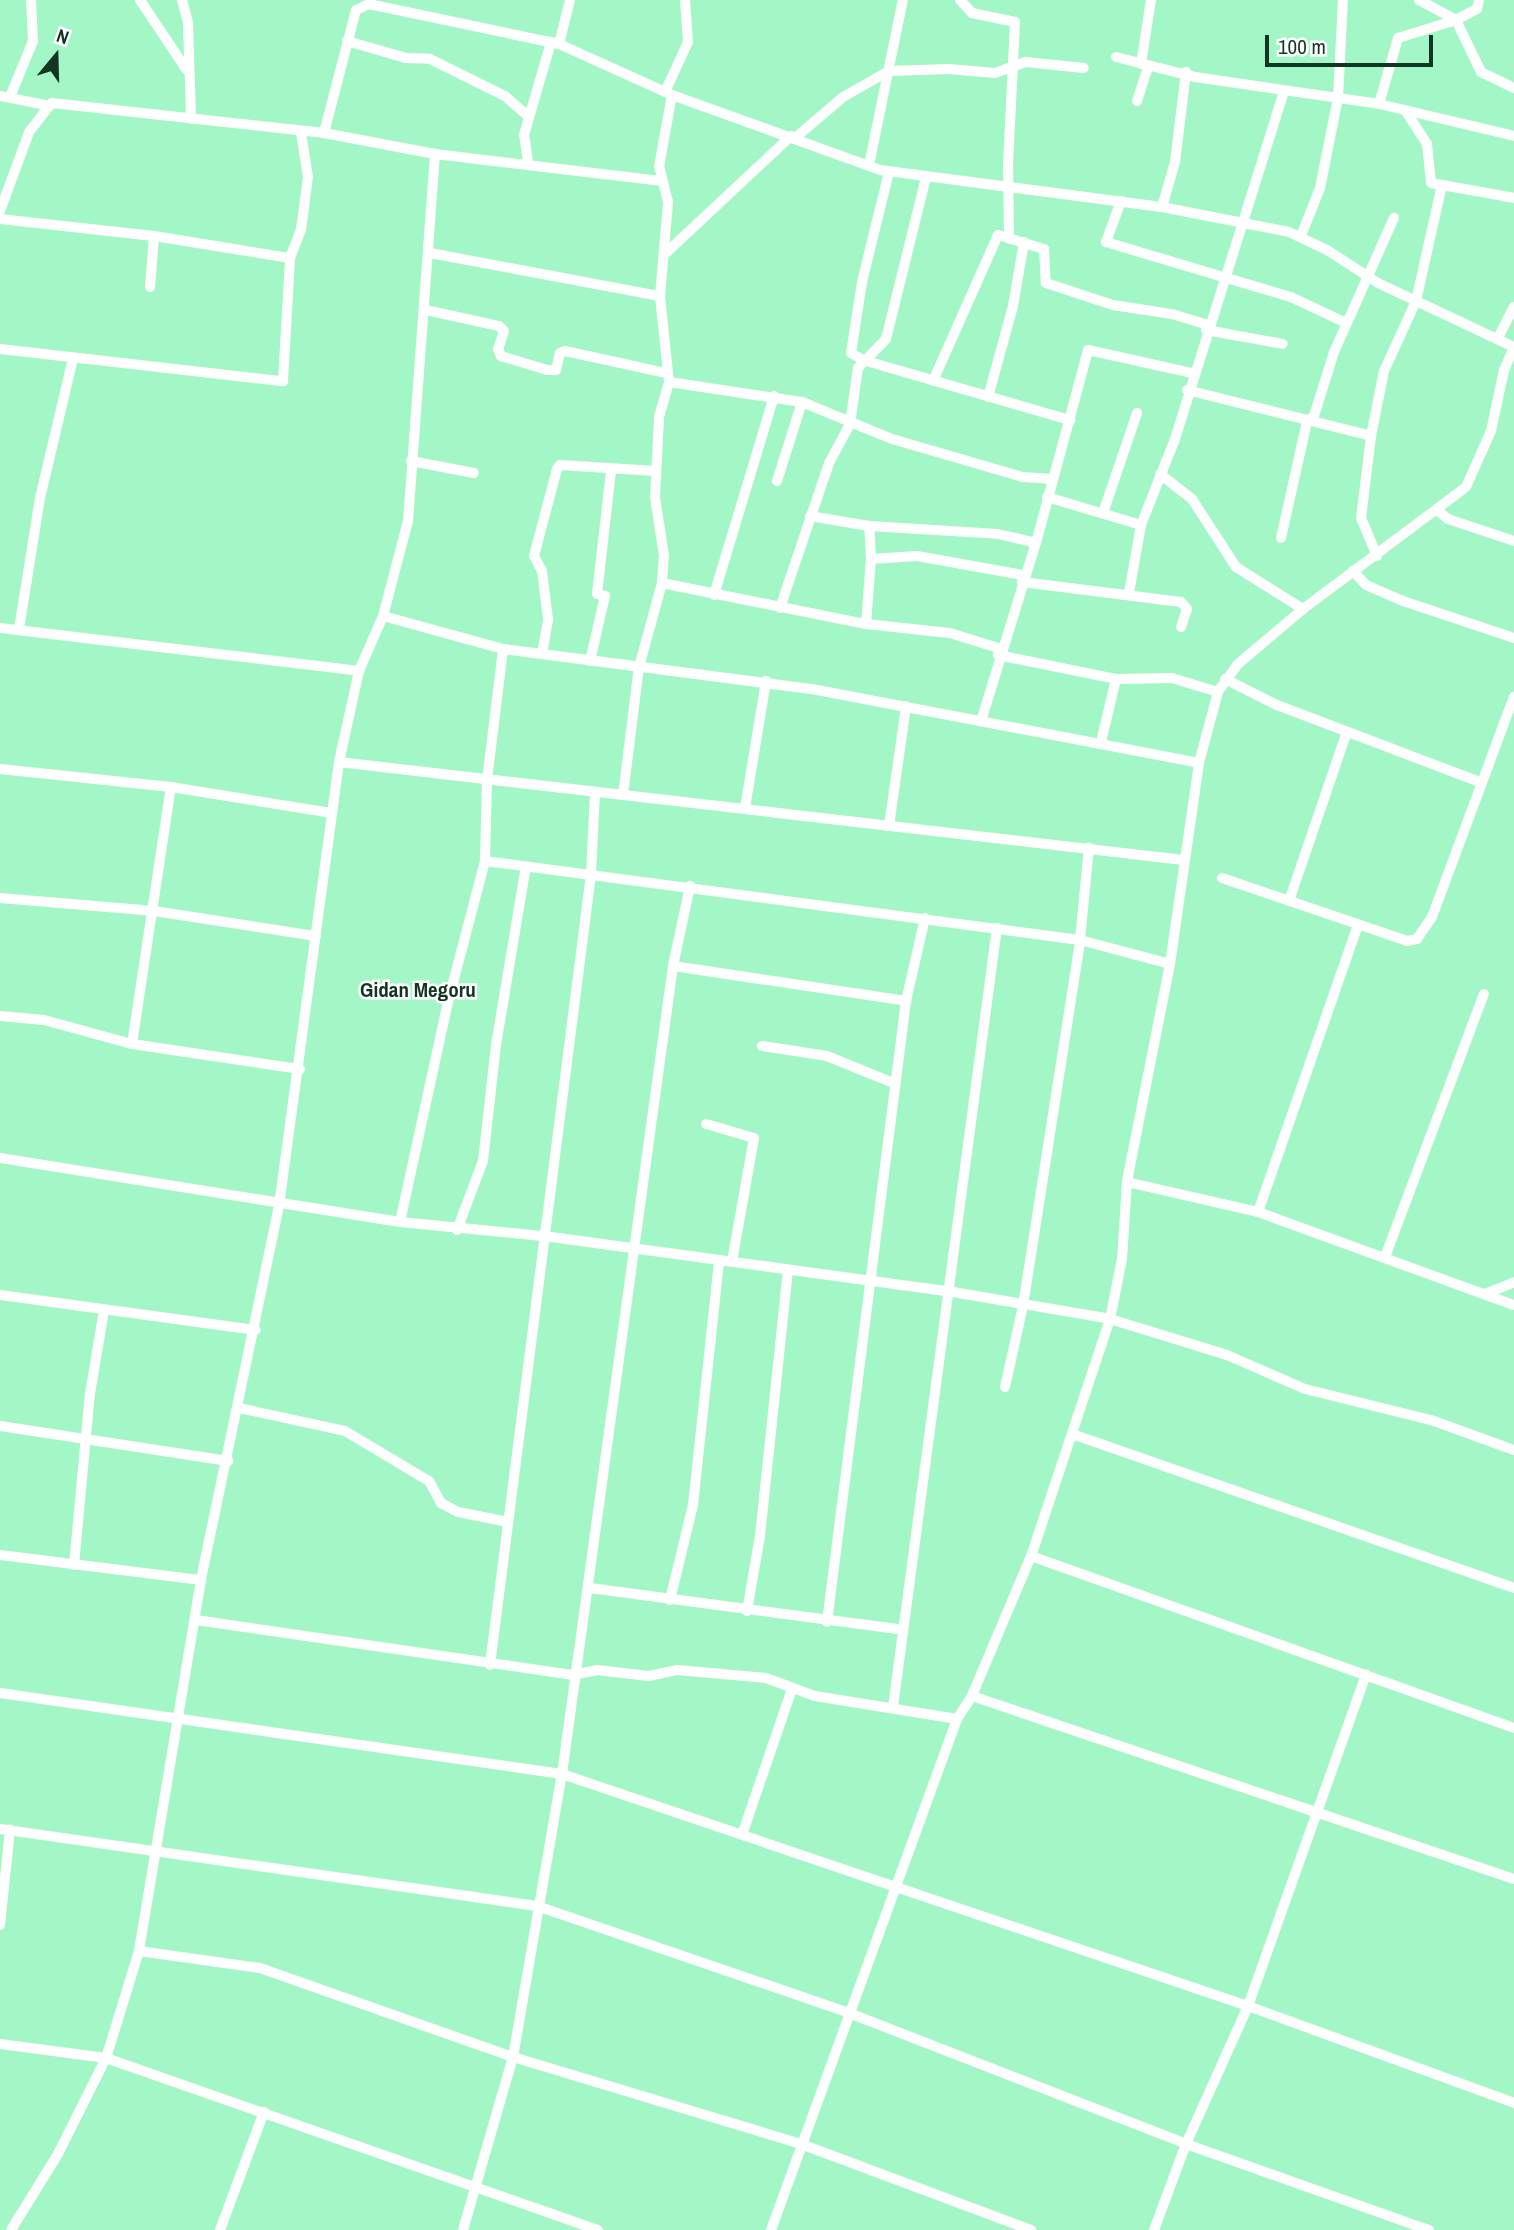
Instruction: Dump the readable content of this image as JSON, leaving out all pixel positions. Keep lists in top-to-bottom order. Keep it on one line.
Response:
{"districts":["Gidan Megoru"],"scale_bar":"100 m","north":"top"}
